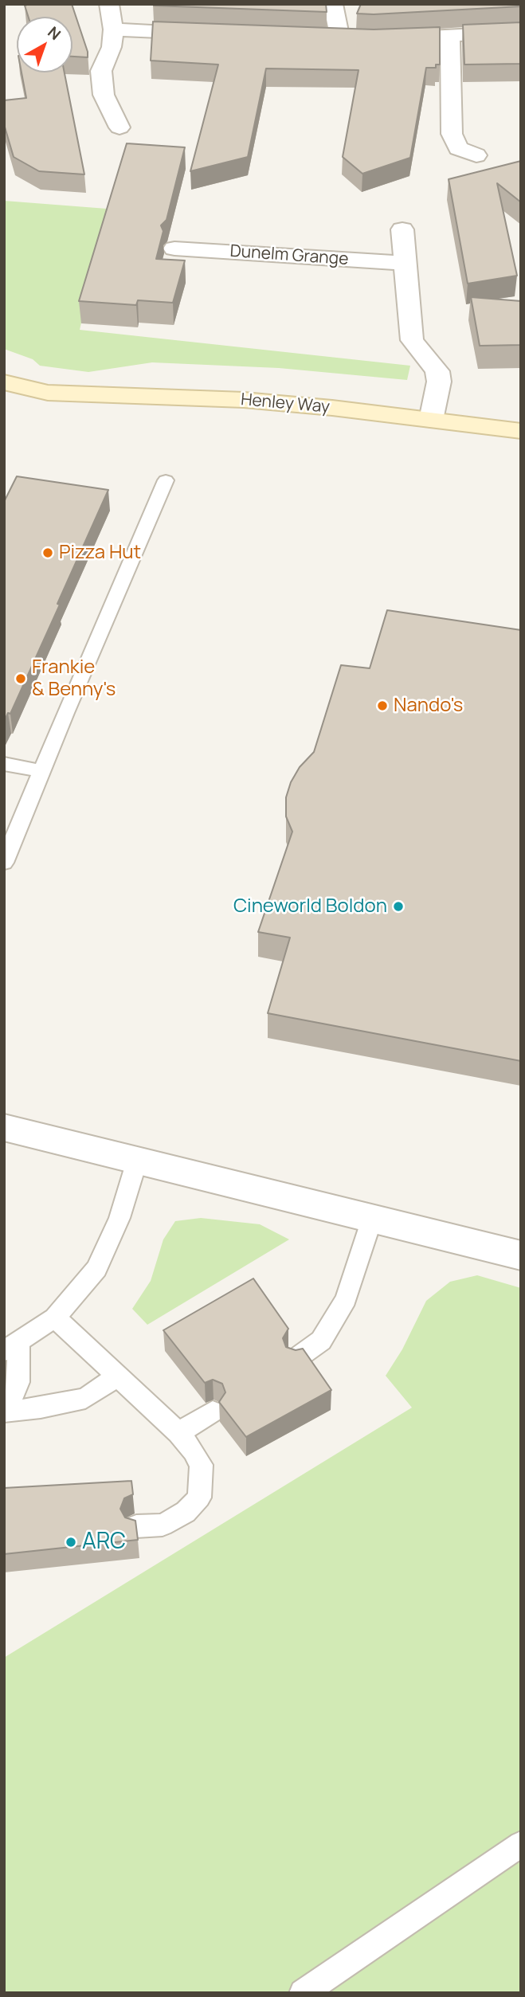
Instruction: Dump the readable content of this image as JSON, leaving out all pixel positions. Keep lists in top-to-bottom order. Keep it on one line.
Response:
{"streets":{"main road":["Henley Way"],"street":["Dunelm Grange"]},"places":["Pizza Hut","Frankie & Benny's","Nando's","Cineworld Boldon","ARC"],"north":"top right"}
